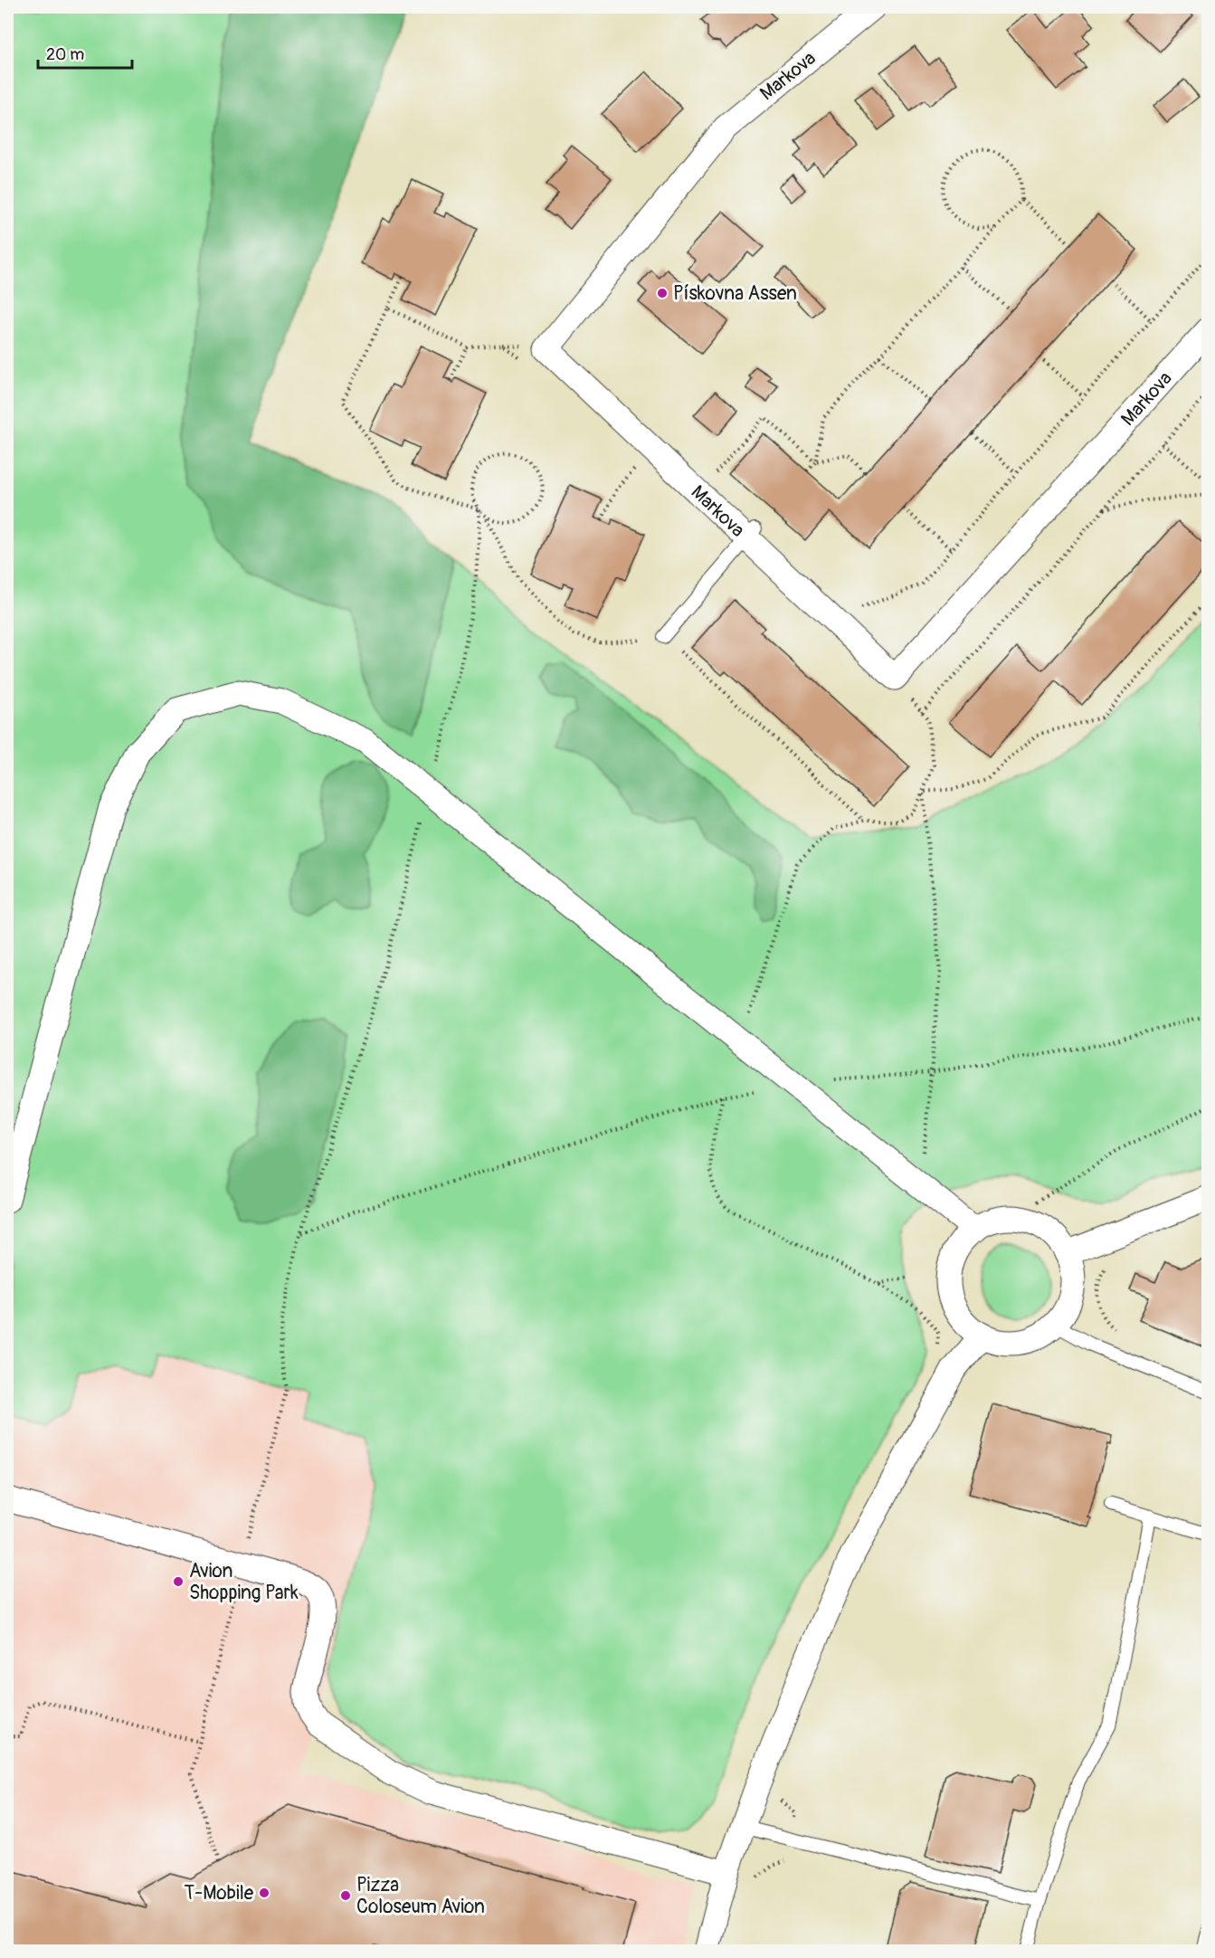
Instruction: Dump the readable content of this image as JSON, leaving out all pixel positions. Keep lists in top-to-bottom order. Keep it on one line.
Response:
{"streets":{"street":["Markova"]},"places":["Pískovna Assen","Avion Shopping Park","T-Mobile","Pizza Coloseum Avion"],"scale_bar":"20 m"}
